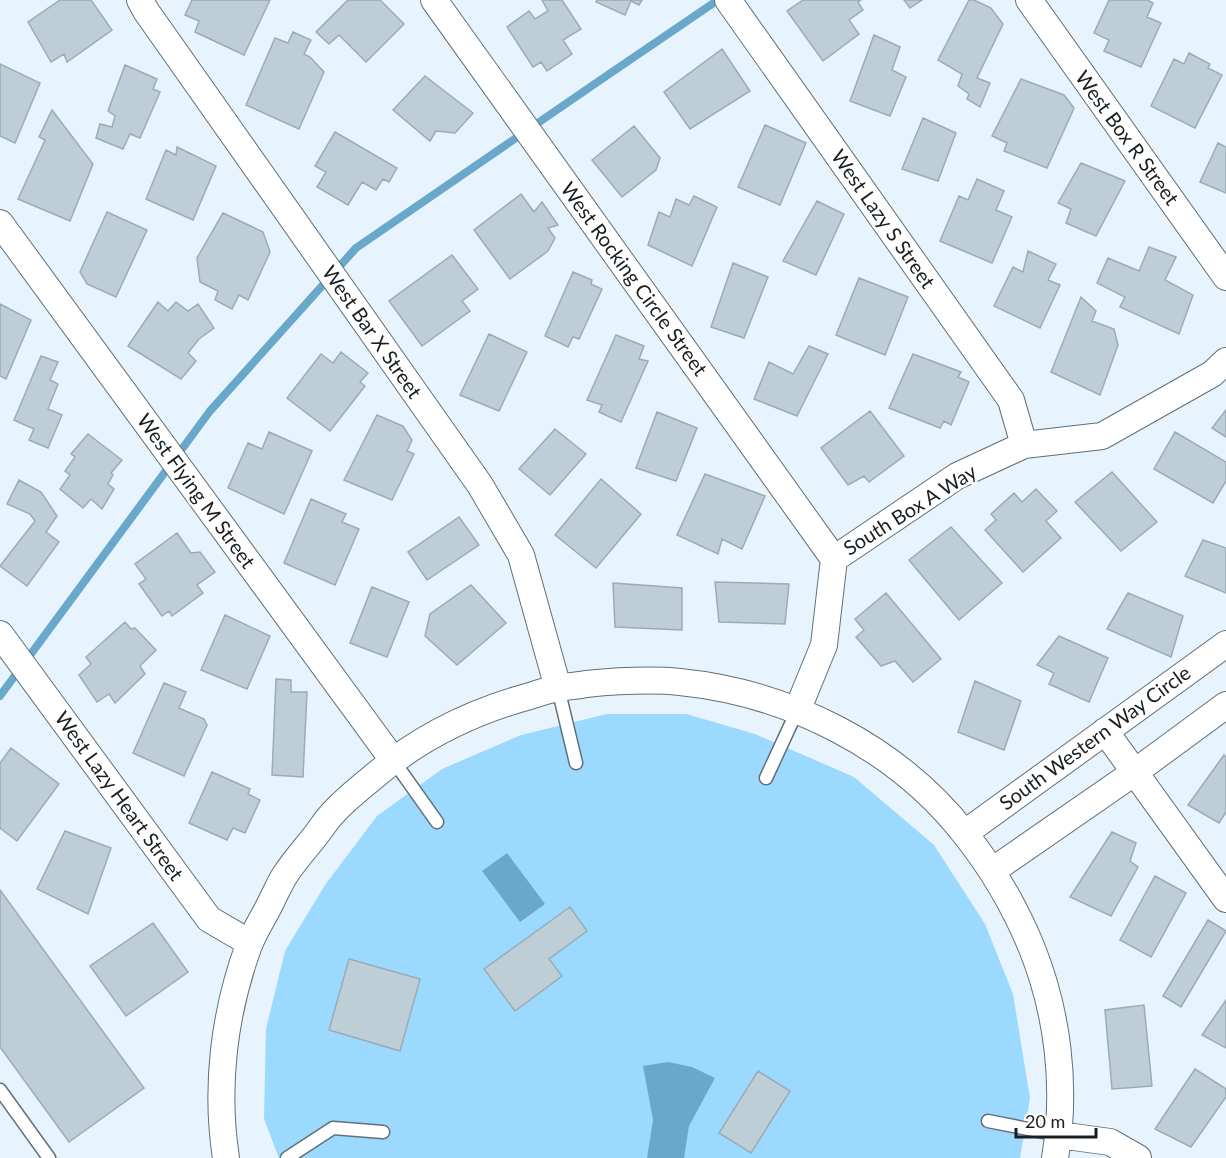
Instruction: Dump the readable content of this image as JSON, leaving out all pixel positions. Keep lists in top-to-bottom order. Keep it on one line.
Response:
{"streets":{"street":["West Box R Street","West Lazy S Street","West Rocking Circle Street","West Bar X Street","West Flying M Street","South Box A Way","South Western Way Circle","West Lazy Heart Street"]},"crossings":[["West Lazy S Street","South Box A Way"],["West Rocking Circle Street","South Box A Way"]],"scale_bar":"20 m"}
